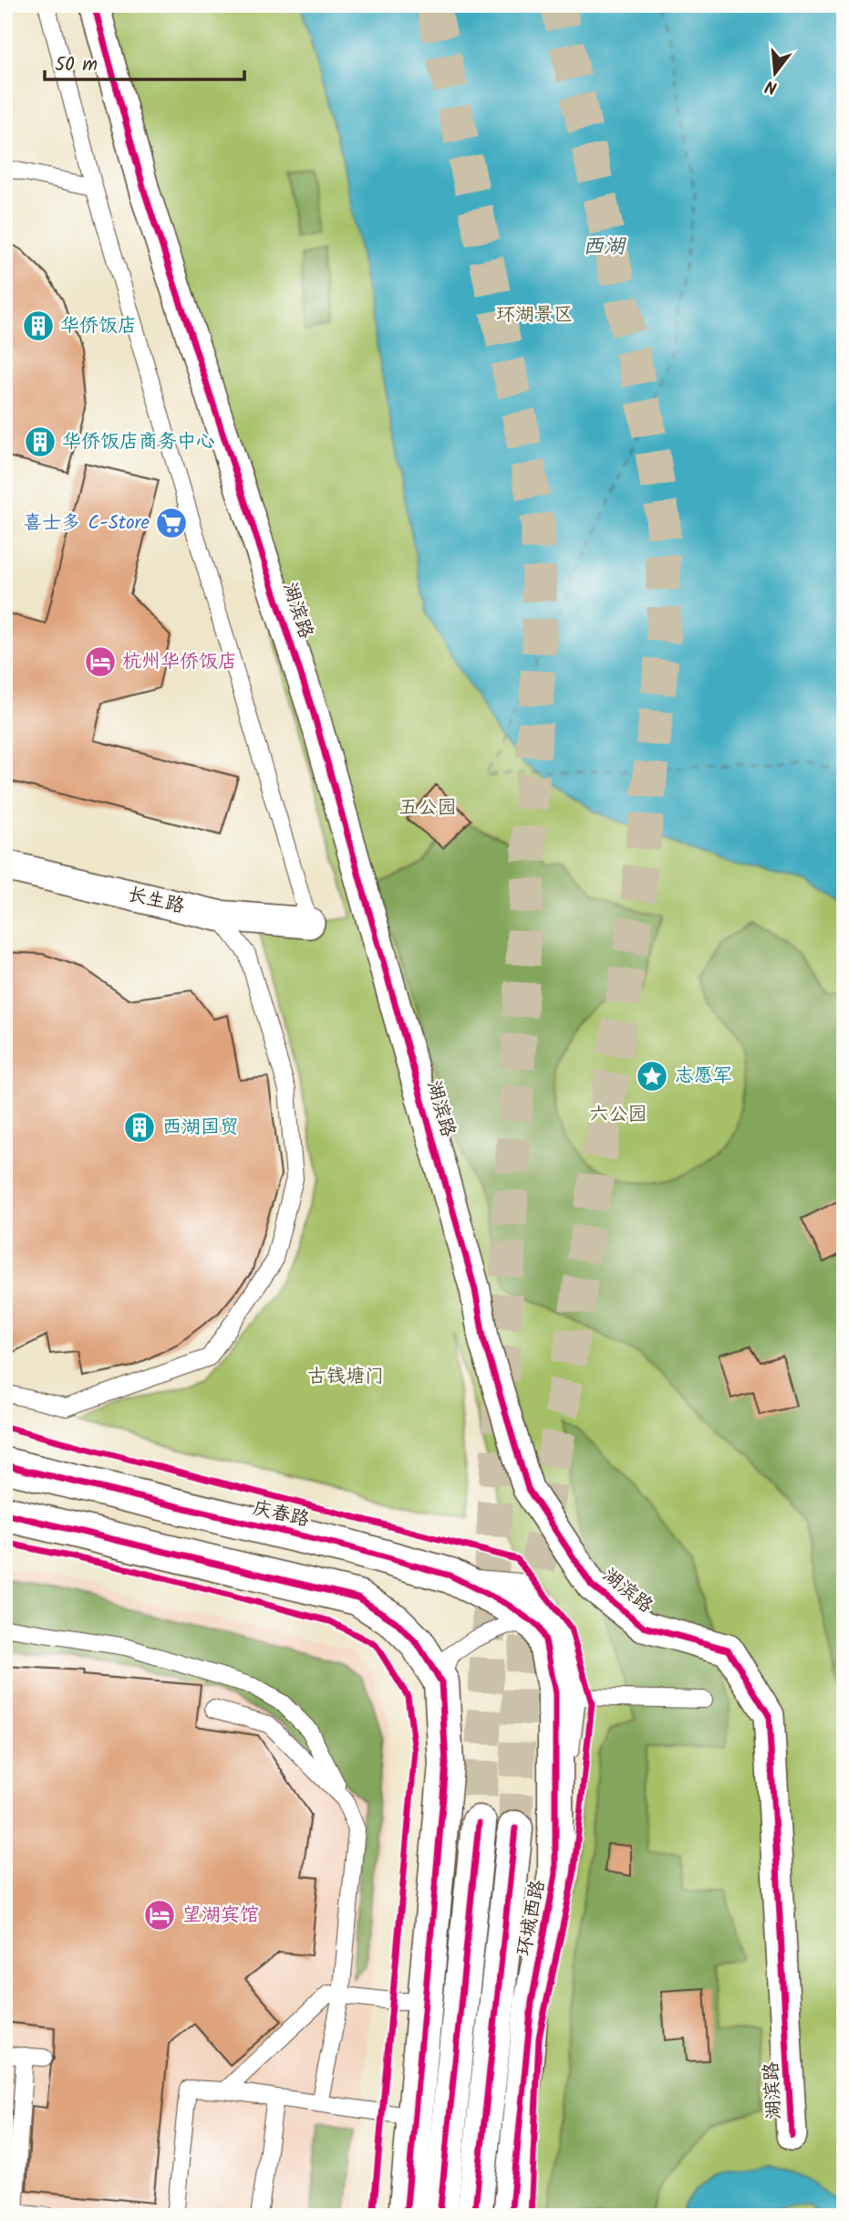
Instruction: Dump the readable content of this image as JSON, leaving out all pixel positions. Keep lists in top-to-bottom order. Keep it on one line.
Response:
{"streets":{"main road":["庆春路","环城西路"],"street":["湖滨路","长生路"]},"crossings":[["庆春路","环城西路"]],"water":["西湖"],"parks":["环湖景区","五公园","六公园","古钱塘门"],"places":{"building":["华侨饭店","华侨饭店商务中心","西湖国贸"],"supermarket":["喜士多 C-Store"],"hotel":["杭州华侨饭店","望湖宾馆"],"place":["志愿军"]},"scale_bar":"50 m","north":"bottom"}
